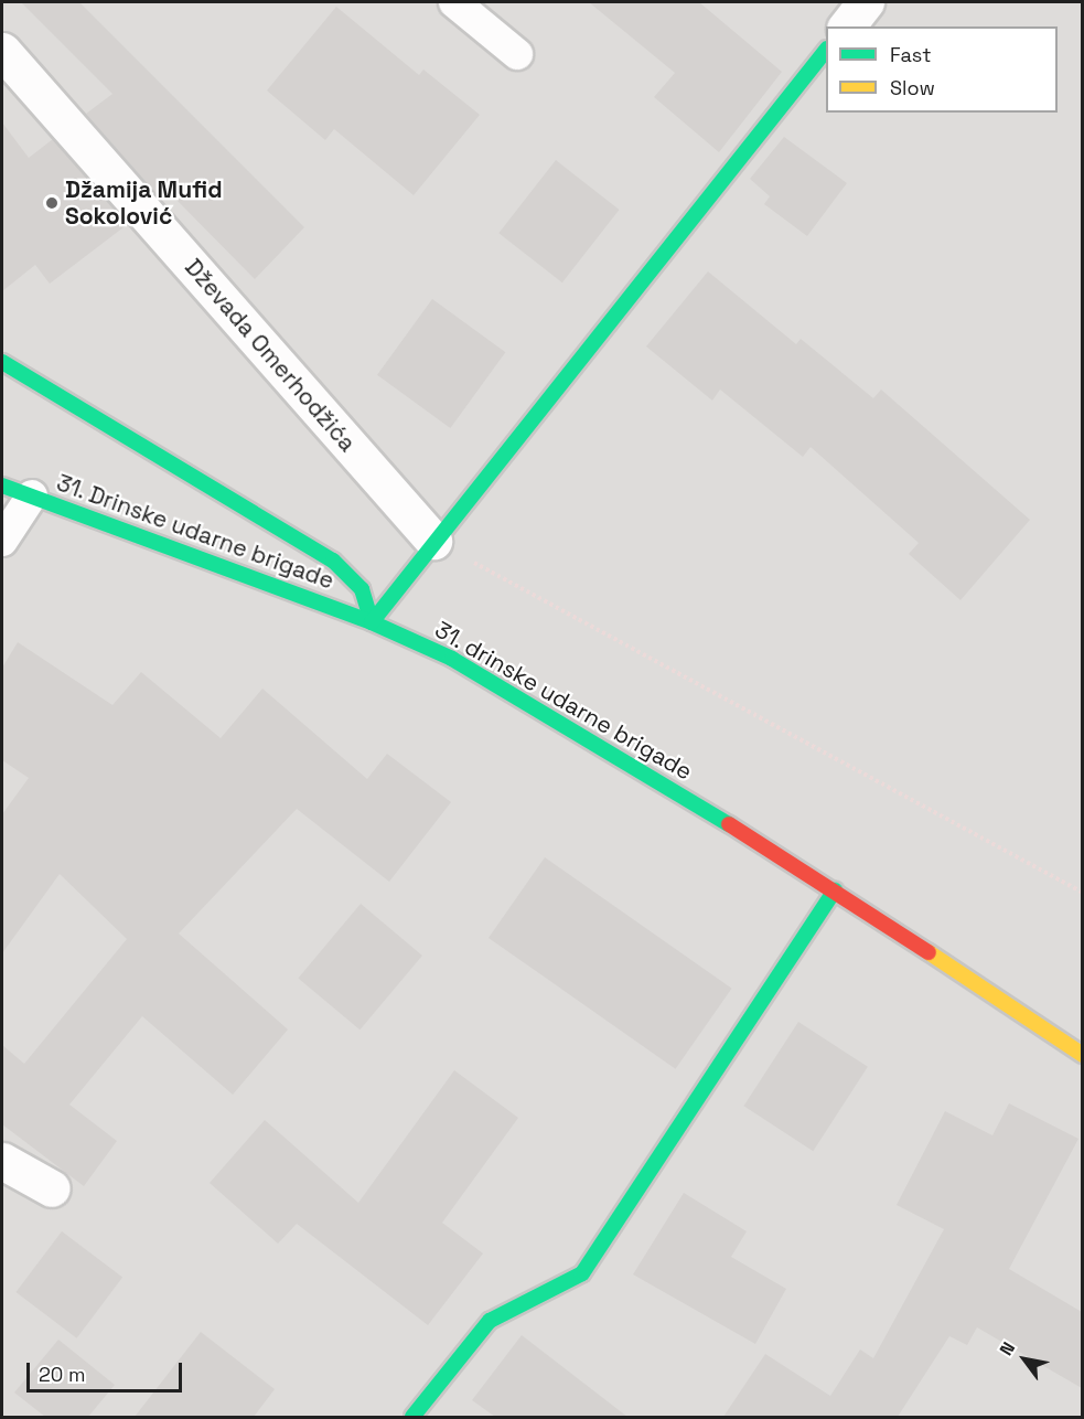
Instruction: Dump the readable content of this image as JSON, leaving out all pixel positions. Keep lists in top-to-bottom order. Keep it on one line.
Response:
{"streets":{"main road":["31. Drinske udarne brigade","31. drinske udarne brigade"],"street":["Dževada Omerhodžića"]},"crossings":[["31. Drinske udarne brigade","31. drinske udarne brigade"]],"places":["Džamija Mufid Sokolović"],"legend":["Fast","Slow"],"scale_bar":"20 m","north":"top left"}
